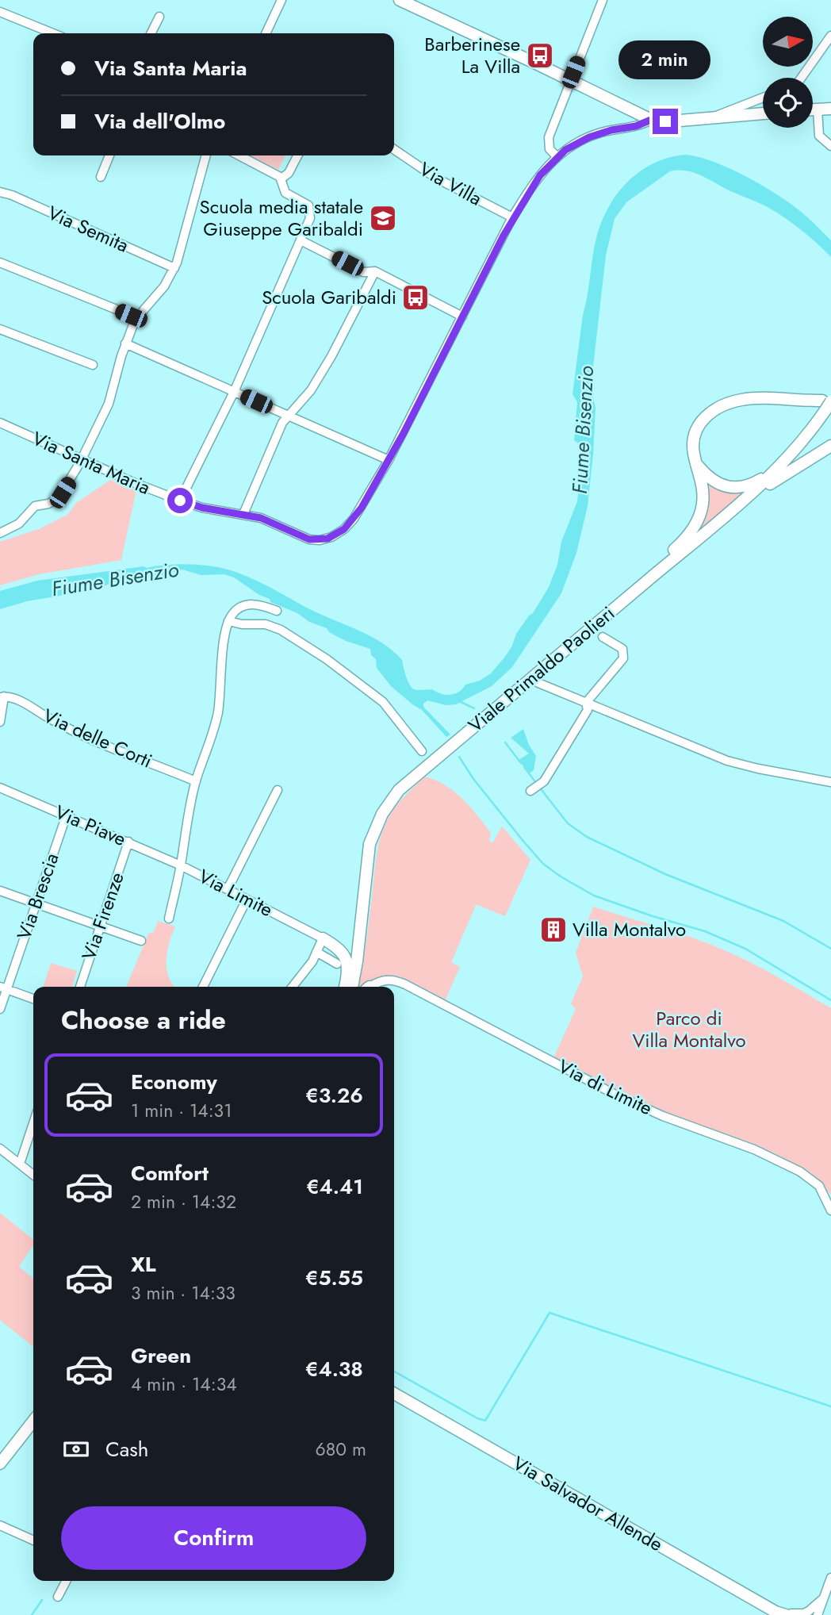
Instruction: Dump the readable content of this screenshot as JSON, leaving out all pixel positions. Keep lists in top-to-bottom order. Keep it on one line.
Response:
{"streets":{"main road":["Viale Primaldo Paolieri","Via Salvador Allende"],"street":["Via Villa","Via Semita","Via Santa Maria","Via delle Corti","Via Piave","Via Limite","Via Brescia","Via Firenze","Via di Limite"]},"crossings":[["Via delle Corti","Via Limite"],["Via Piave","Via Limite"],["Via Piave","Via Brescia"],["Via Piave","Via Firenze"]],"water":["Fiume Bisenzio"],"parks":["Parco di Villa Montalvo"],"places":{"bus stop":["Barberinese La Villa","Scuola Garibaldi"],"school or university":["Scuola media statale Giuseppe Garibaldi"],"building":["Villa Montalvo"]},"north":"right","page":{"banner":["Via Santa Maria","Via dell'Olmo"],"bubble":"2 min","heading":"Choose a ride","list":[{"name":"Economy","note":"1 min · 14:31","value":"€3.26"},{"name":"Comfort","note":"2 min · 14:32","value":"€4.41"},{"name":"XL","note":"3 min · 14:33","value":"€5.55"},{"name":"Green","note":"4 min · 14:34","value":"€4.38"}],"pay":["Cash","680 m"],"buttons":"Confirm"}}
